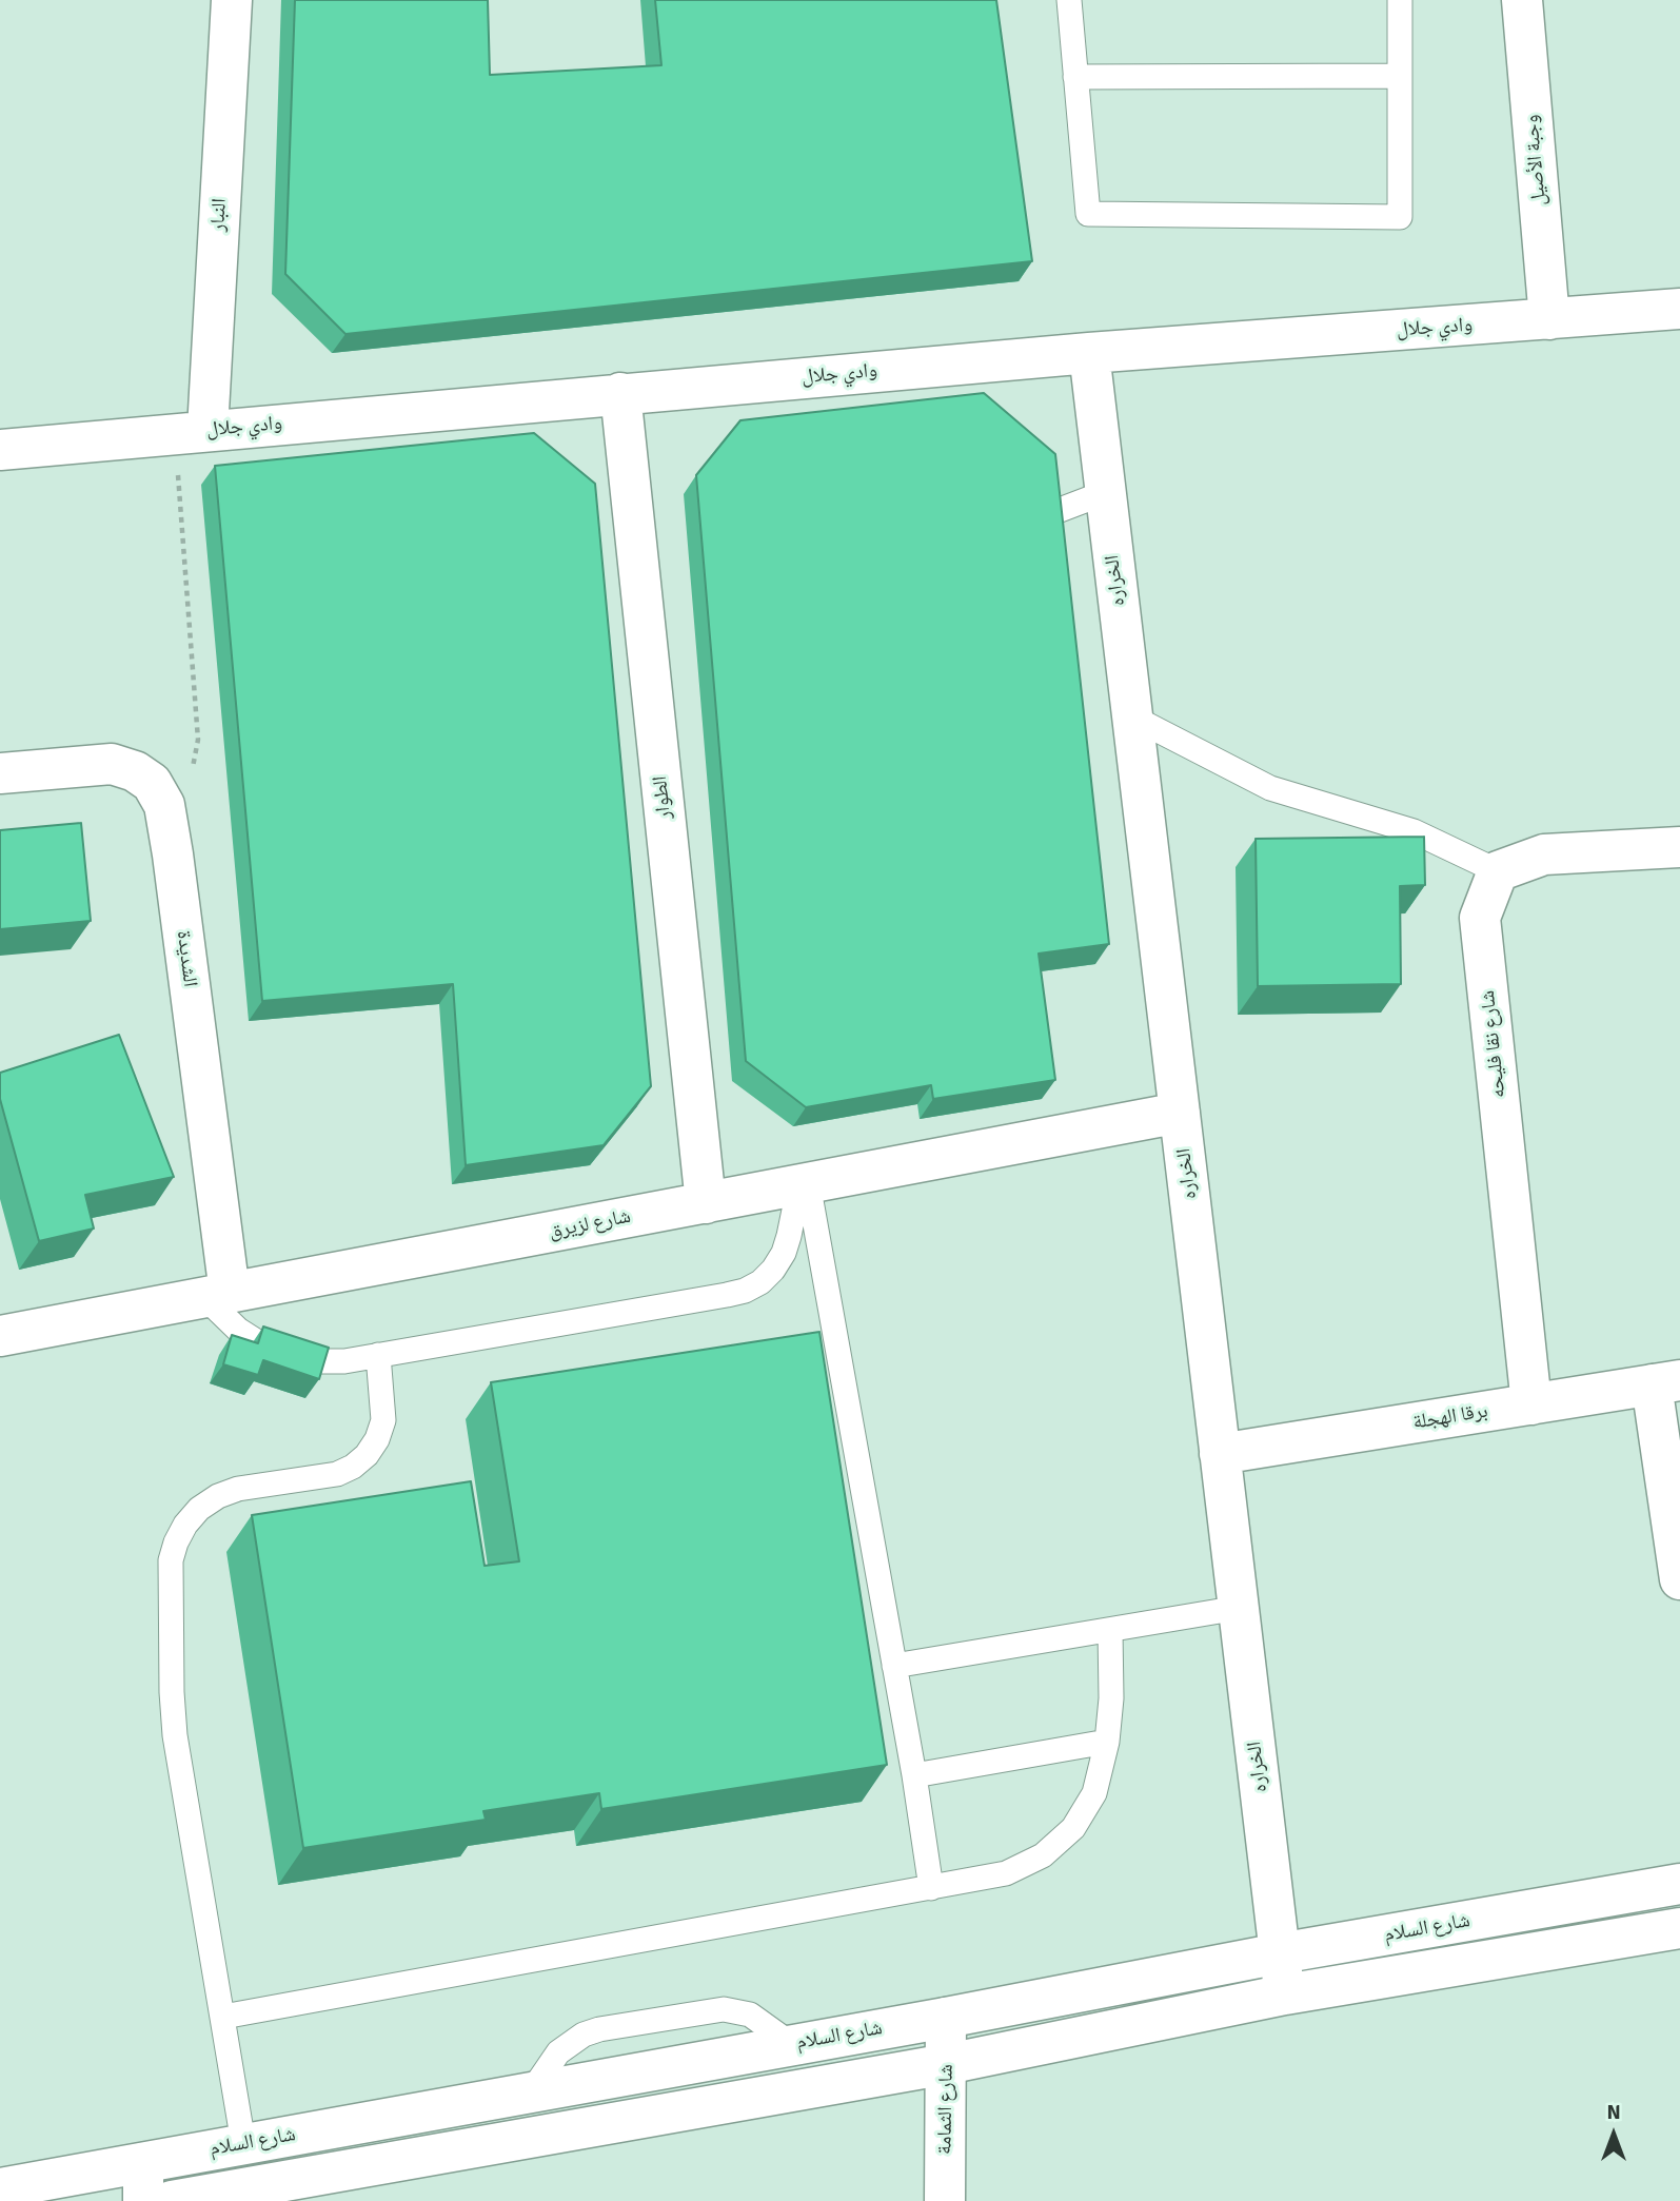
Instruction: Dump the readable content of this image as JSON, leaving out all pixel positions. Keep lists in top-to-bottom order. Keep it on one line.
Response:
{"streets":{"street":["وجبة الأصيل","النبار","وادي جلال","الخراره","الطوار","الشديدة","شارع نقا فليحه","شارع لزيرق","برقا الهجلة","شارع السلام","شارع الثمامة"]},"crossings":[["وجبة الأصيل","وادي جلال"],["النبار","وادي جلال"],["وادي جلال","الخراره"],["وادي جلال","الطوار"],["الخراره","شارع لزيرق"],["الخراره","برقا الهجلة"],["الخراره","شارع السلام"],["الطوار","شارع لزيرق"],["الشديدة","شارع لزيرق"],["شارع نقا فليحه","برقا الهجلة"],["شارع السلام","شارع الثمامة"]],"north":"top"}
